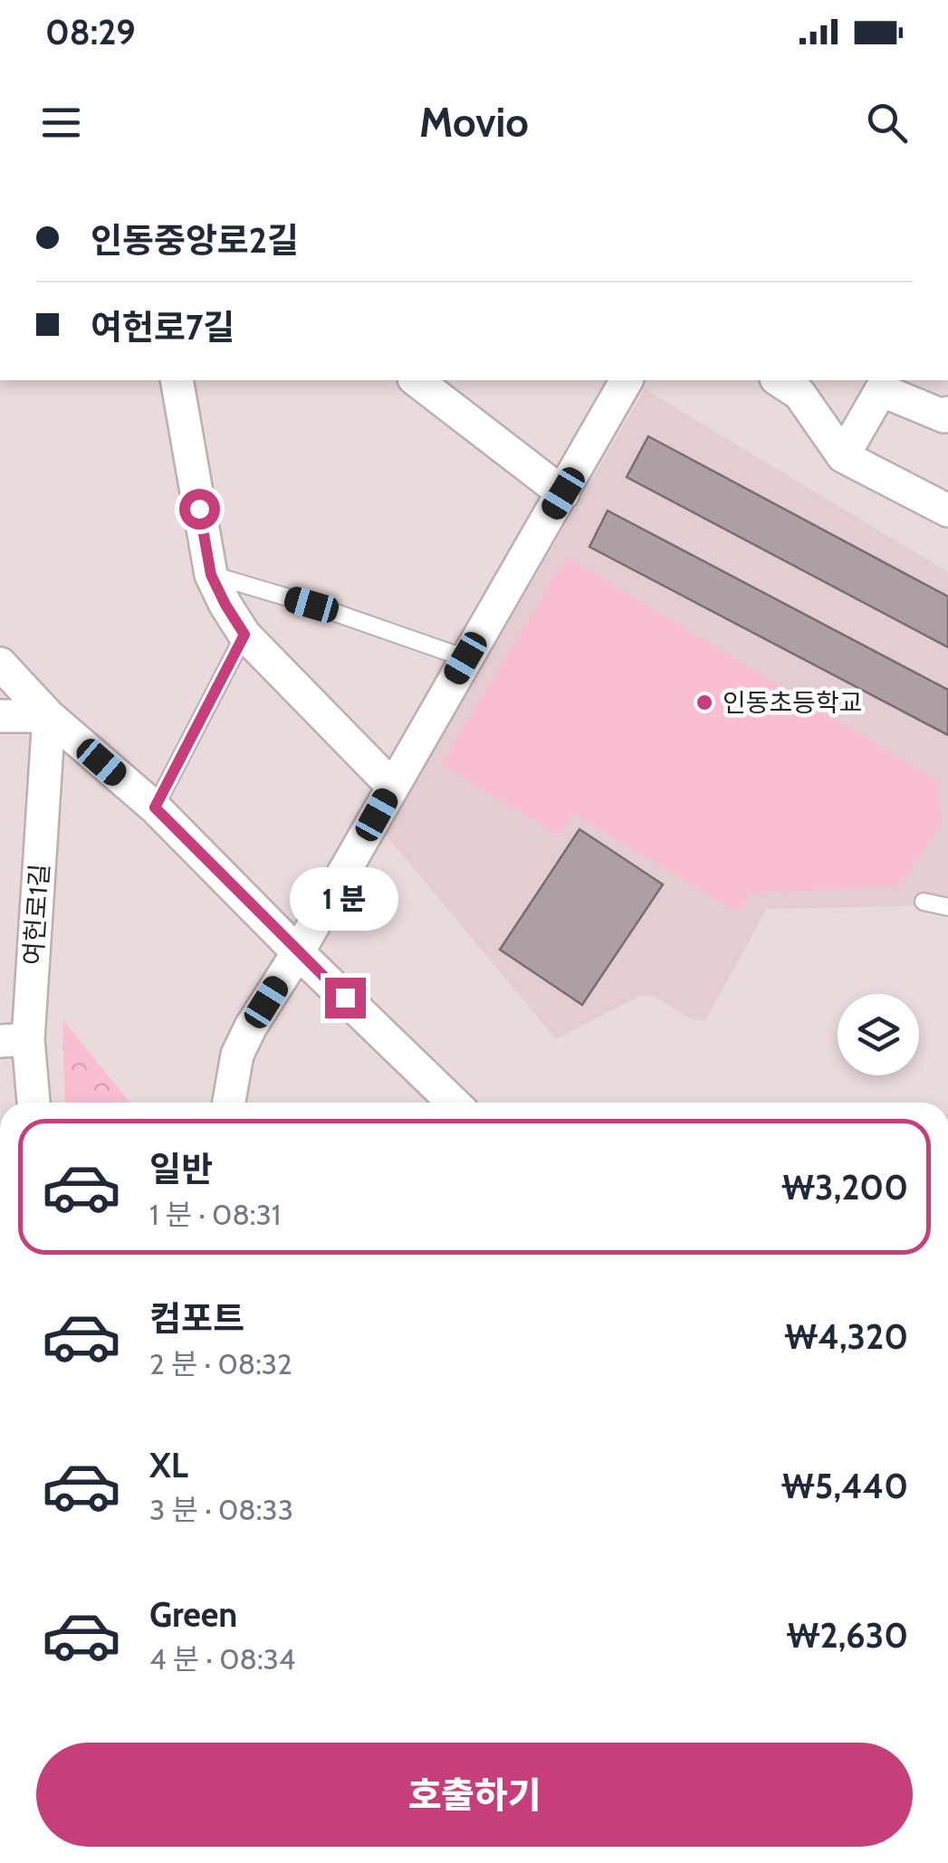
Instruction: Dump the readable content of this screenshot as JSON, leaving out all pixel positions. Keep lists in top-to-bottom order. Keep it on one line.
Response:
{"streets":{"street":["여헌로1길"]},"places":["인동초등학교"],"page":{"status":"08:29","header":"Movio","banner":["인동중앙로2길","여헌로7길"],"bubble":"1 분","list":[{"name":"일반","note":"1 분 · 08:31","value":"₩3,200"},{"name":"컴포트","note":"2 분 · 08:32","value":"₩4,320"},{"name":"XL","note":"3 분 · 08:33","value":"₩5,440"},{"name":"Green","note":"4 분 · 08:34","value":"₩2,630"}],"buttons":"호출하기"}}
